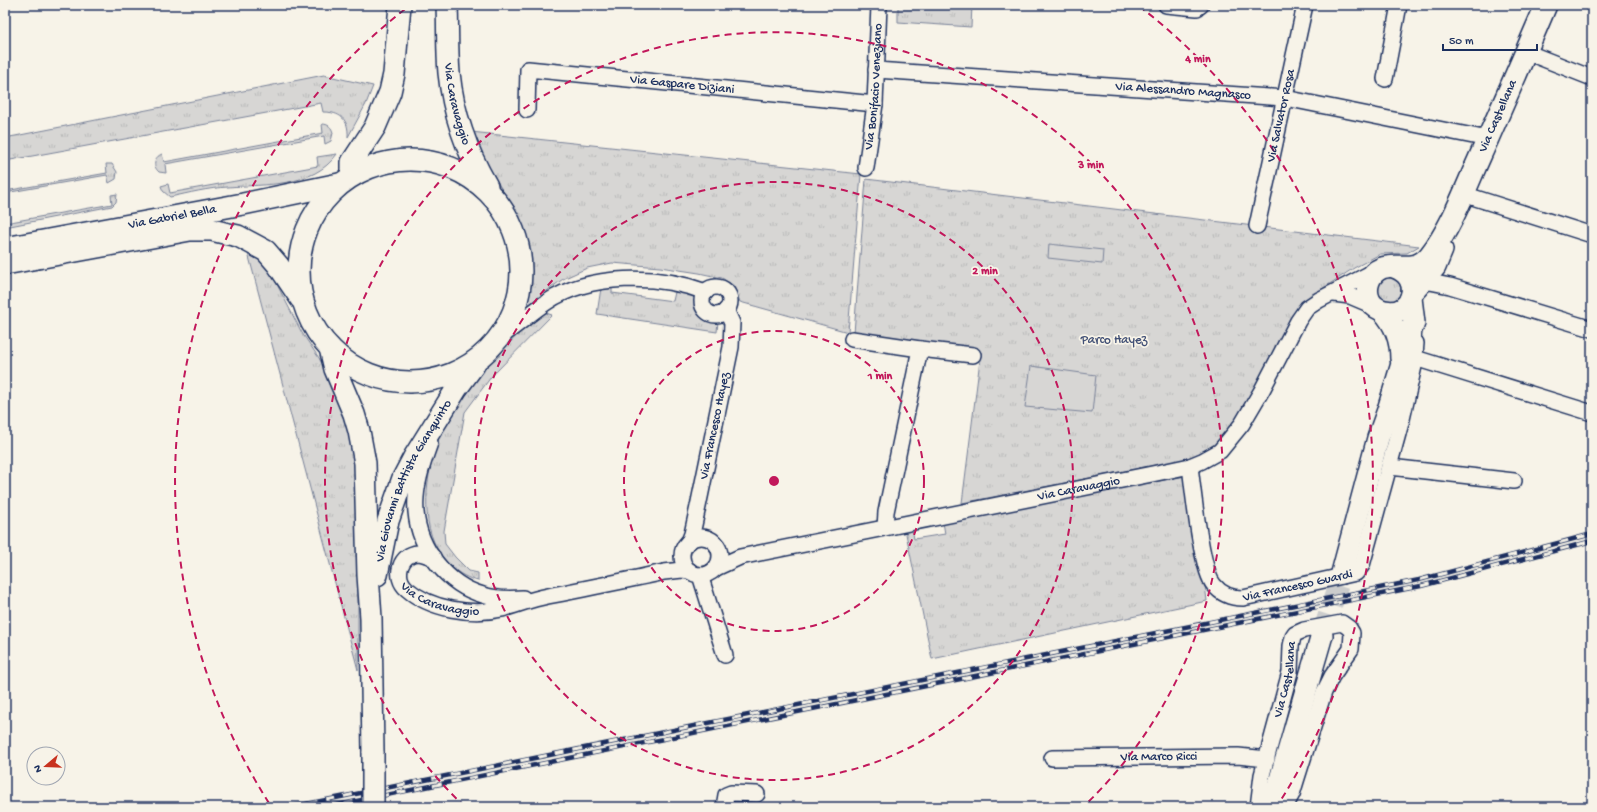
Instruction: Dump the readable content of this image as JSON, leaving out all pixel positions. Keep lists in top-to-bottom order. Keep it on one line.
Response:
{"streets":{"main road":["Via Caravaggio","Via Castellana","Via Gabriel Bella","Via Giovanni Battista Gianquinto"],"street":["Via Gaspare Diziani","Via Bonifacio Veneziano","Via Alessandro Magnasco","Via Salvator Rosa","Via Francesco Hayez","Via Francesco Guardi","Via Marco Ricci"]},"crossings":[["Via Gaspare Diziani","Via Bonifacio Veneziano"],["Via Bonifacio Veneziano","Via Alessandro Magnasco"],["Via Alessandro Magnasco","Via Salvator Rosa"],["Via Alessandro Magnasco","Via Castellana"],["Via Caravaggio","Via Castellana"],["Via Caravaggio","Via Francesco Hayez"],["Via Caravaggio","Via Giovanni Battista Gianquinto"],["Via Caravaggio","Via Francesco Guardi"],["Via Castellana","Via Marco Ricci"]],"parks":["Parco Hayez"],"scale_bar":"50 m","north":"left","rings":["4 min","3 min","2 min","1 min"]}
